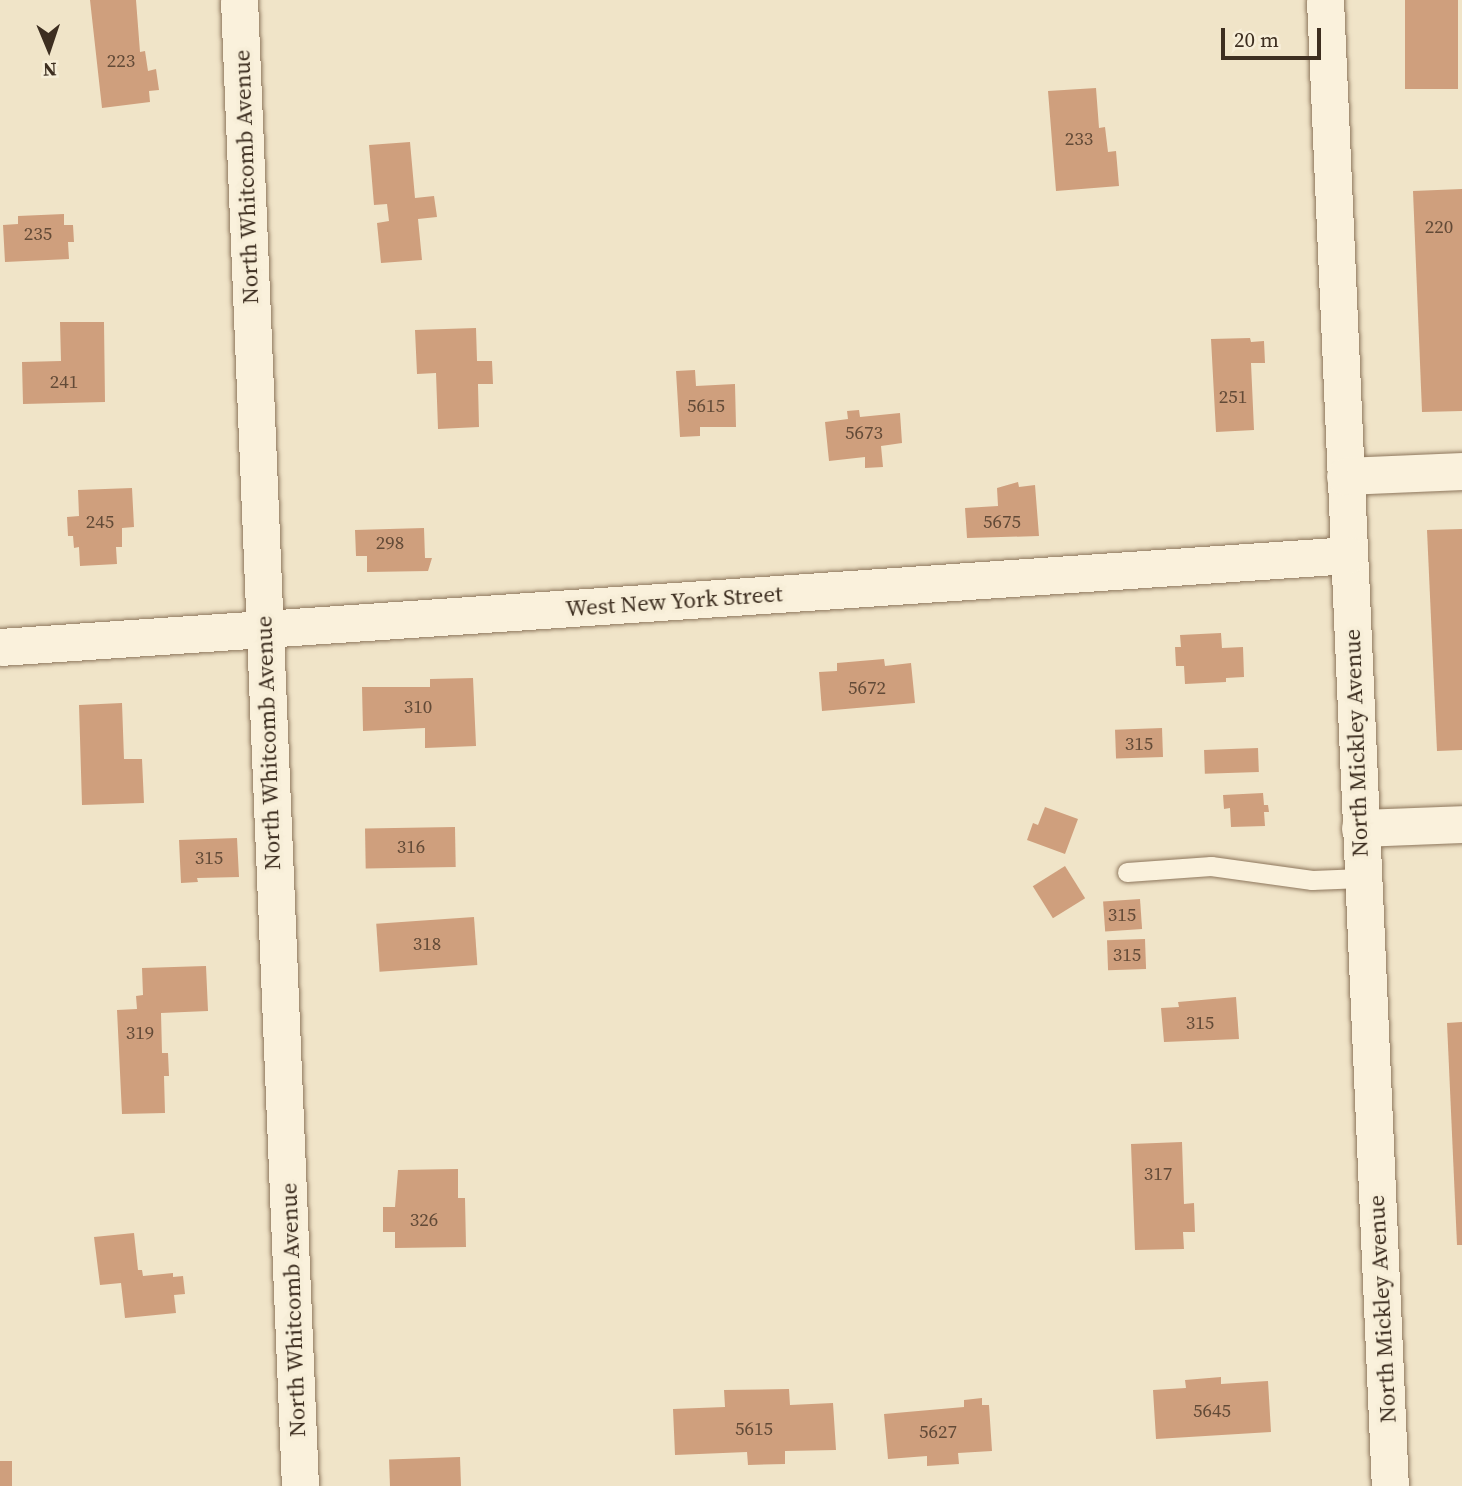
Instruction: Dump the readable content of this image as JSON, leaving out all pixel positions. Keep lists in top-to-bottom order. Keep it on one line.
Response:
{"streets":{"street":["North Whitcomb Avenue","West New York Street","North Mickley Avenue"]},"crossings":[["North Whitcomb Avenue","West New York Street"],["West New York Street","North Mickley Avenue"]],"house_numbers":["223","233","220","235","241","251","5615","5673","245","5675","298","5672","310","315","316","315","315","318","315","315","319","317","326","5645","5615","5627"],"scale_bar":"20 m","north":"bottom"}
